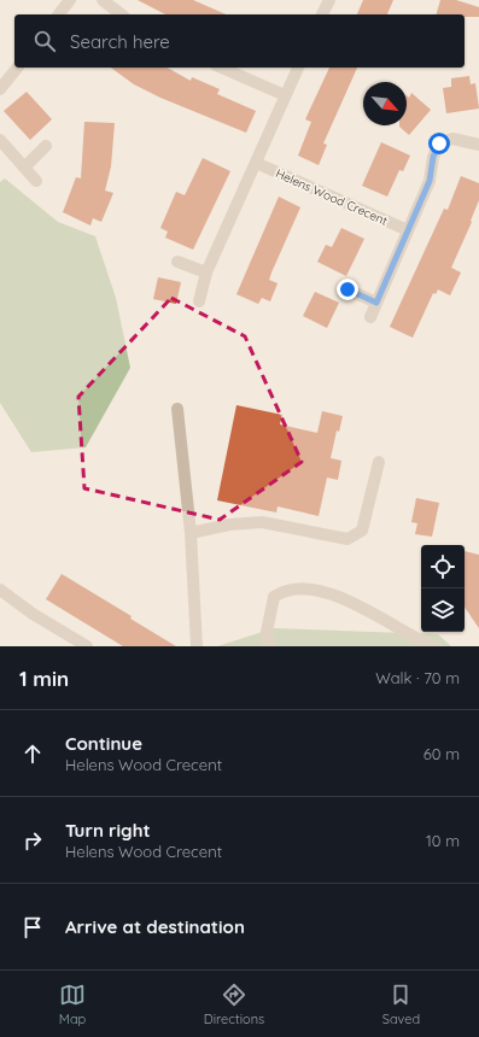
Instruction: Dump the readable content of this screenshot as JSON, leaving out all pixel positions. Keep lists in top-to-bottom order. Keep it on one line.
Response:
{"streets":{"street":["Helens Wood Crecent"]},"north":"bottom right","page":{"search":"Search here","heading":["1 min","Walk · 70 m"],"list":[["Continue","Helens Wood Crecent","60 m"],["Turn right","Helens Wood Crecent","10 m"],"Arrive at destination"],"nav":["Map","Directions","Saved"]}}
